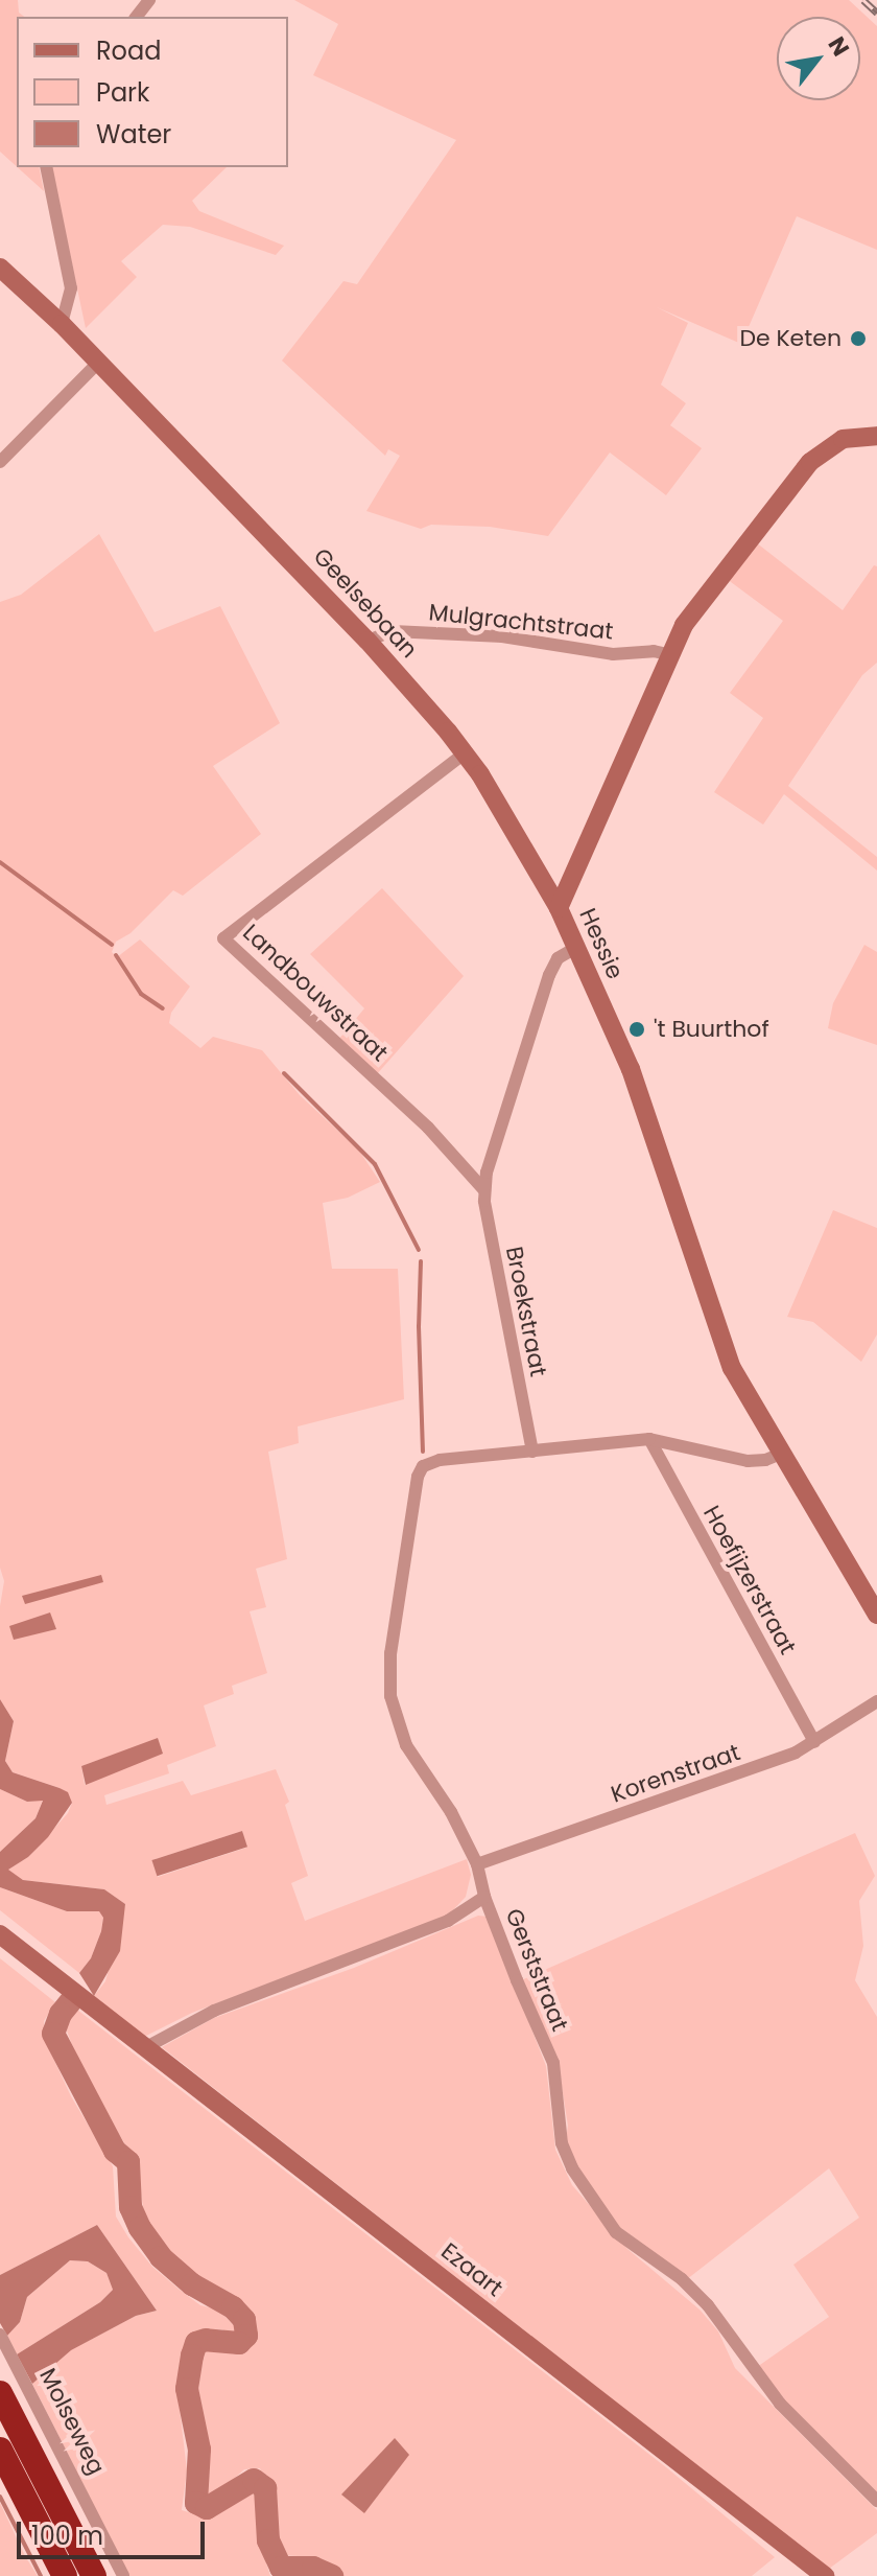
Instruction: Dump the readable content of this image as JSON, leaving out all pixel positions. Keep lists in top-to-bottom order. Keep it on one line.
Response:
{"streets":{"street":["Geelsebaan","Mulgrachtstraat","Hessie","Landbouwstraat","Broekstraat","Hoefijzerstraat","Korenstraat","Gerststraat","Ezaart","Molseweg"]},"crossings":[["Geelsebaan","Mulgrachtstraat"],["Geelsebaan","Hessie"],["Geelsebaan","Landbouwstraat"],["Mulgrachtstraat","Hessie"],["Hessie","Broekstraat"],["Landbouwstraat","Broekstraat"],["Broekstraat","Gerststraat"],["Hoefijzerstraat","Korenstraat"],["Korenstraat","Gerststraat"]],"places":["De Keten","'t Buurthof"],"legend":["Road","Park","Water"],"scale_bar":"100 m","north":"top right"}
